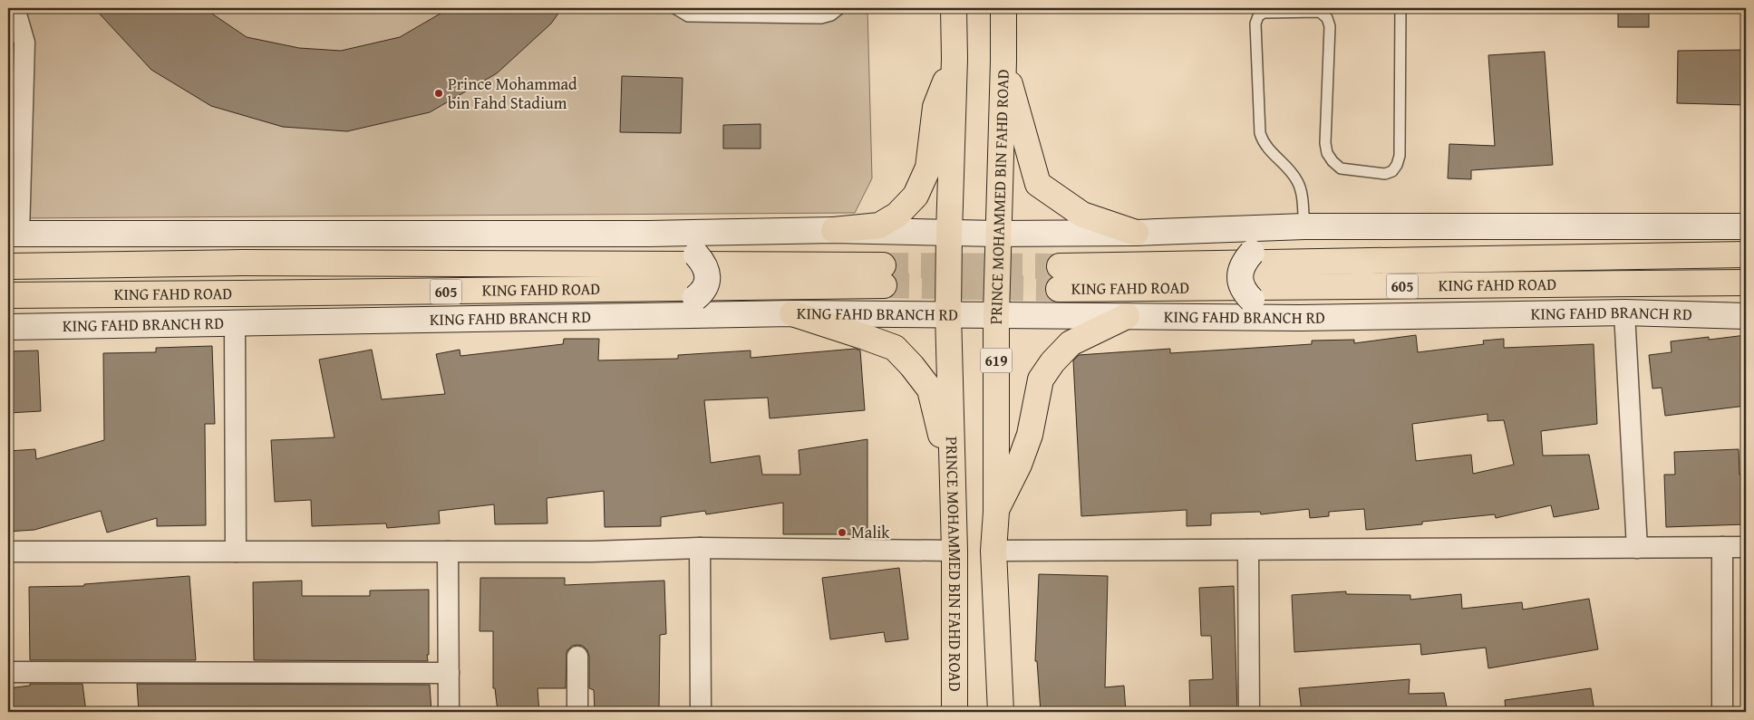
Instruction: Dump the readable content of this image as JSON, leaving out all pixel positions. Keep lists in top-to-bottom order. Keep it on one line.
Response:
{"streets":{"highway":["PRINCE MOHAMMED BIN FAHD ROAD","KING FAHD ROAD","605","619"],"main road":["KING FAHD BRANCH RD"]},"crossings":[["PRINCE MOHAMMED BIN FAHD ROAD","KING FAHD BRANCH RD"]],"places":["Prince Mohammad bin Fahd Stadium","Malik"]}
